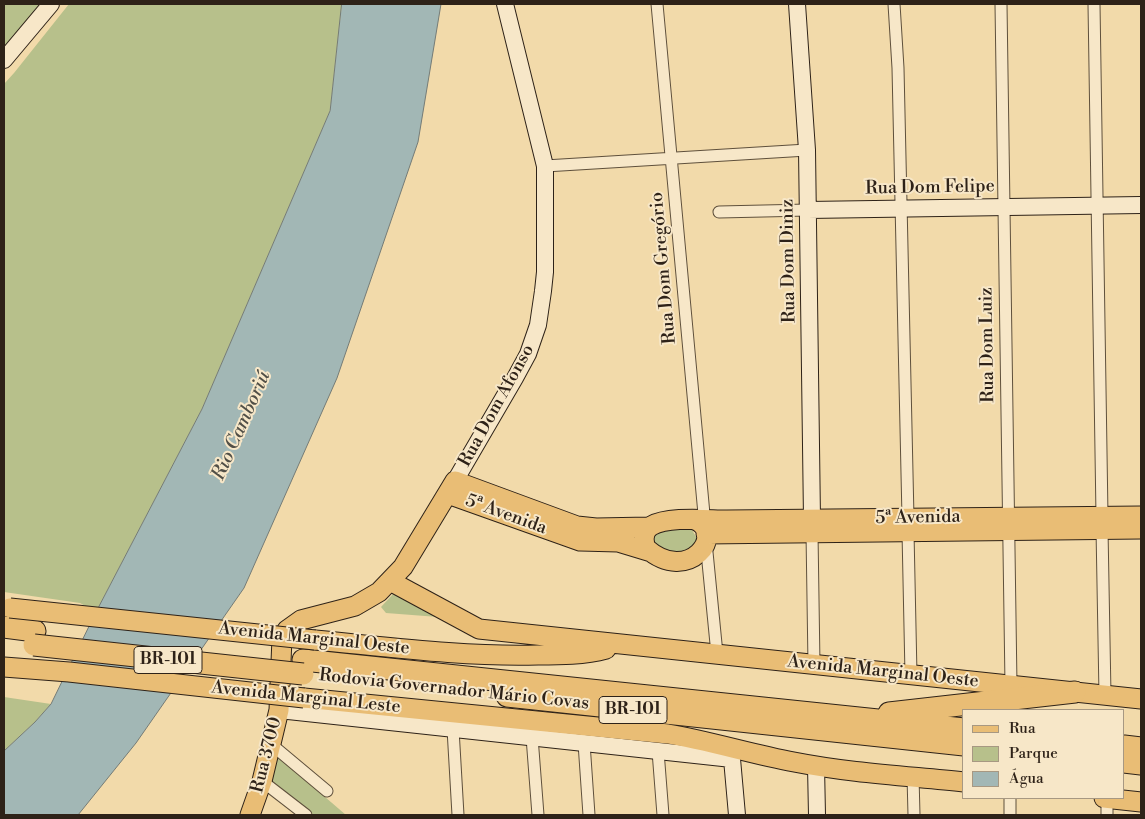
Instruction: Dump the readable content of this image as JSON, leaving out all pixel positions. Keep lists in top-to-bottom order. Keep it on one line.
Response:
{"streets":{"highway":["BR-101","Rodovia Governador Mário Covas"],"main road":["Rua Dom Felipe","Rua Dom Diniz","Rua Dom Afonso","5ª Avenida","Avenida Marginal Oeste","Avenida Marginal Leste","Rua 3700"],"street":["Rua Dom Gregório","Rua Dom Luiz"]},"crossings":[["Rua Dom Felipe","Rua Dom Diniz"],["Rua Dom Felipe","Rua Dom Luiz"],["Rua Dom Diniz","5ª Avenida"],["Rua Dom Diniz","Avenida Marginal Oeste"],["Rua Dom Gregório","5ª Avenida"],["Rua Dom Gregório","Avenida Marginal Oeste"],["Rua Dom Luiz","5ª Avenida"],["Rua Dom Luiz","Avenida Marginal Oeste"],["Rua Dom Afonso","5ª Avenida"],["Rua Dom Afonso","Avenida Marginal Oeste"],["Rua Dom Afonso","Rua 3700"],["Avenida Marginal Oeste","Rodovia Governador Mário Covas"],["Avenida Marginal Leste","Rua 3700"]],"water":["Rio Camboriú"],"legend":["Rua","Parque","Água"]}
